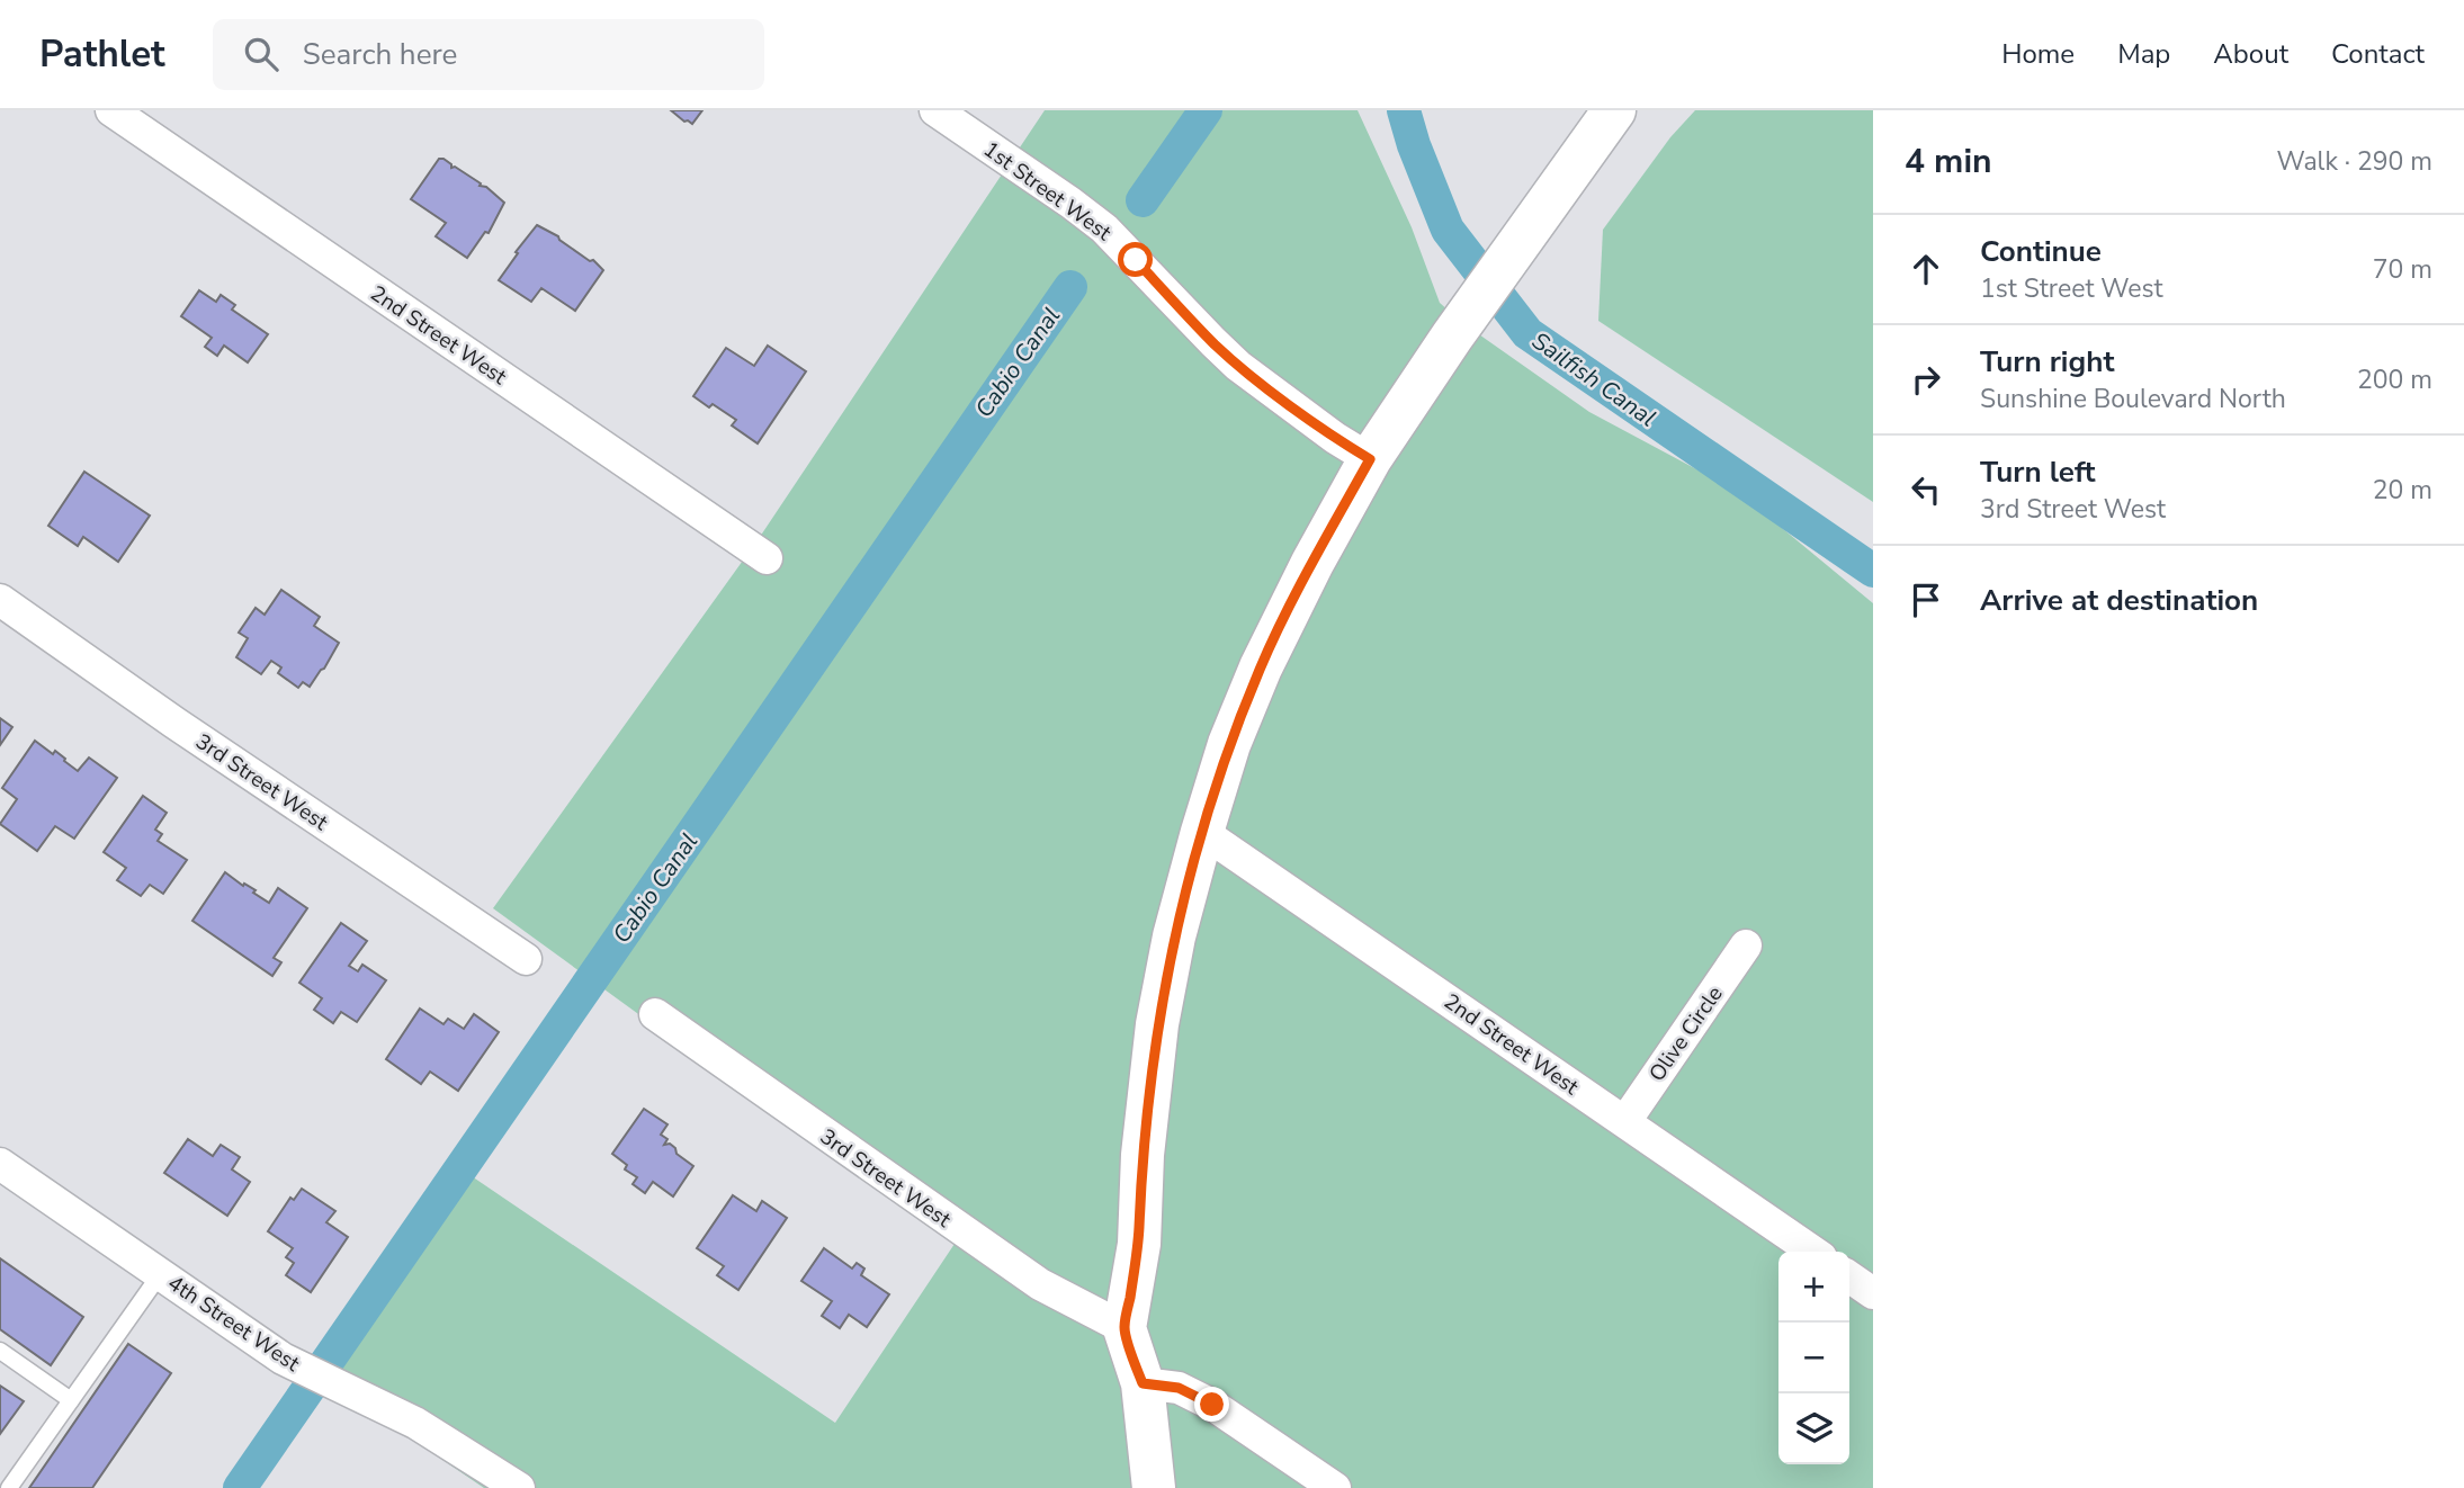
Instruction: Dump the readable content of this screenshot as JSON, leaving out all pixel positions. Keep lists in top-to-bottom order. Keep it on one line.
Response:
{"streets":{"street":["1st Street West","2nd Street West","3rd Street West","Olive Circle","4th Street West"]},"crossings":[["2nd Street West","Olive Circle"]],"water":["Cabio Canal","Sailfish Canal"],"page":{"header":"Pathlet","search":"Search here","nav":["Home","Map","About","Contact"],"heading":["4 min","Walk · 290 m"],"list":[["Continue","1st Street West","70 m"],["Turn right","Sunshine Boulevard North","200 m"],["Turn left","3rd Street West","20 m"],"Arrive at destination"],"map_buttons":["+","−"]}}
